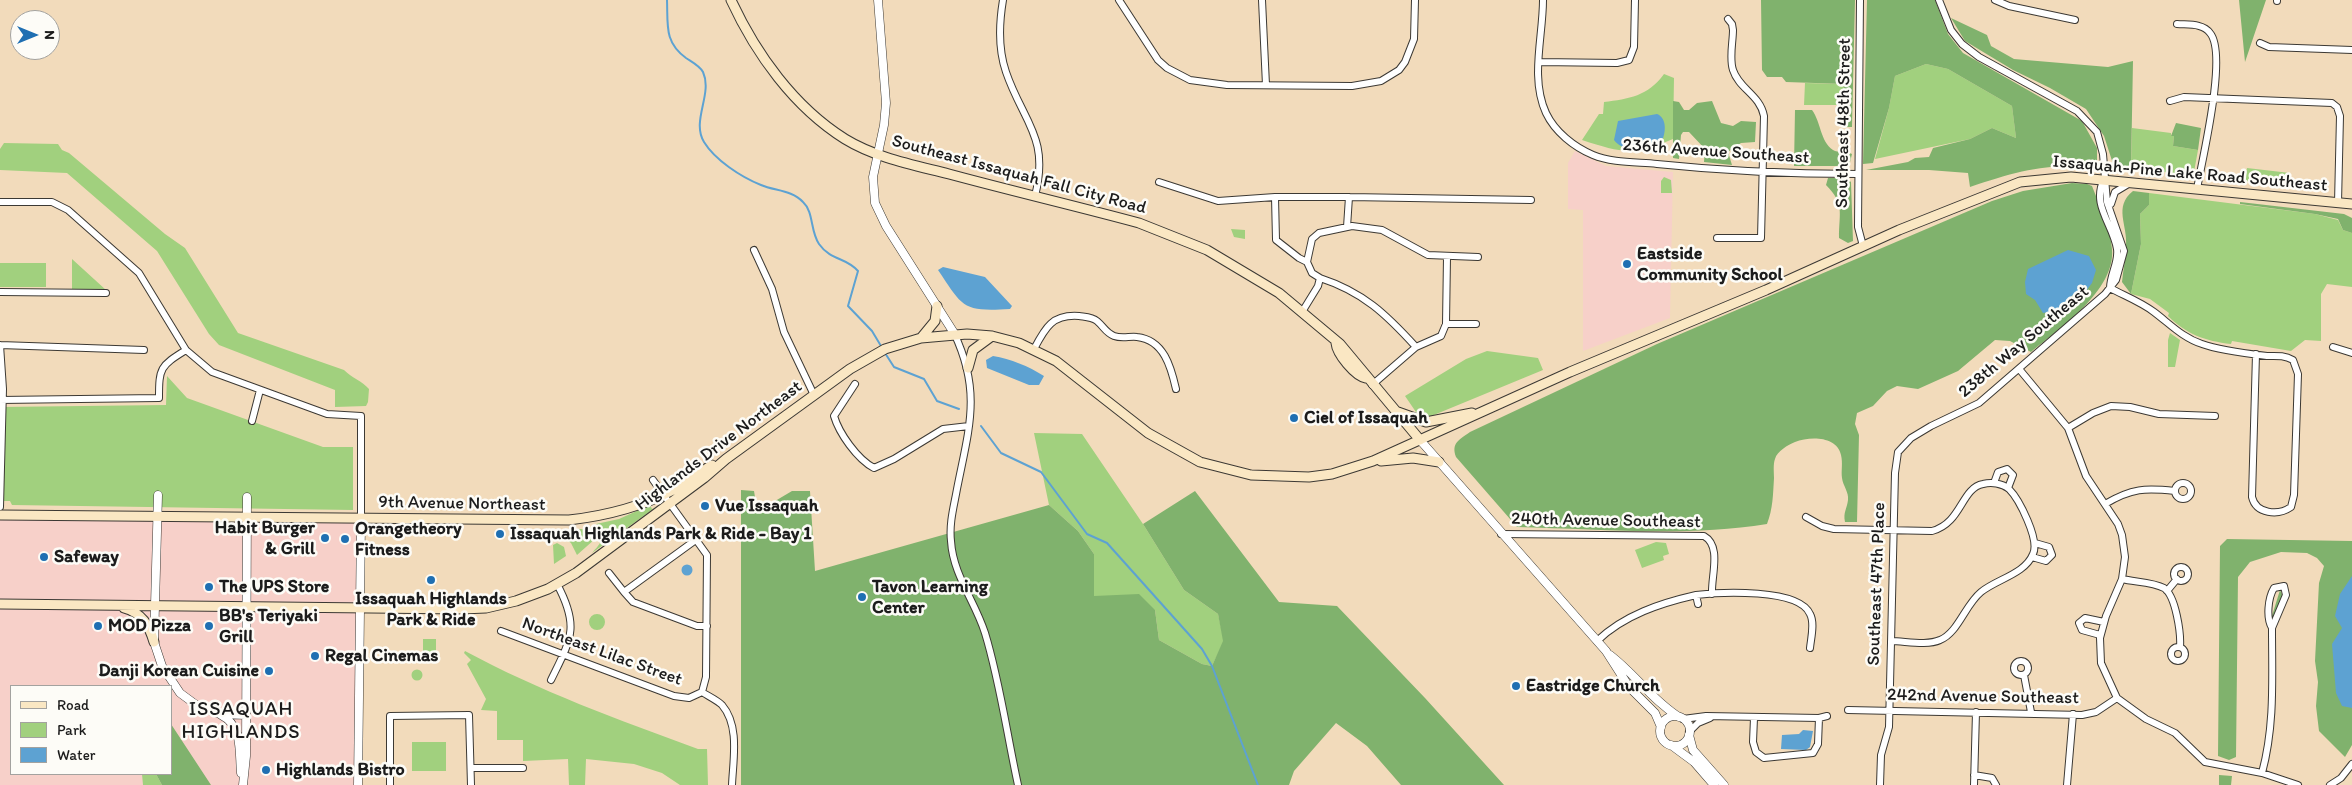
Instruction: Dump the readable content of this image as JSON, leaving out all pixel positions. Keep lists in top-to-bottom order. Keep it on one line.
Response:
{"streets":{"main road":["Issaquah-Pine Lake Road Southeast","Southeast Issaquah Fall City Road","Highlands Drive Northeast","9th Avenue Northeast"],"street":["Southeast 48th Street","236th Avenue Southeast","238th Way Southeast","240th Avenue Southeast","Southeast 47th Place","Northeast Lilac Street","242nd Avenue Southeast"]},"crossings":[["Southeast 48th Street","236th Avenue Southeast"],["Southeast 48th Street","Issaquah-Pine Lake Road Southeast"],["Issaquah-Pine Lake Road Southeast","Southeast Issaquah Fall City Road"],["Issaquah-Pine Lake Road Southeast","238th Way Southeast"],["Issaquah-Pine Lake Road Southeast","Highlands Drive Northeast"],["Southeast Issaquah Fall City Road","Highlands Drive Northeast"],["Southeast Issaquah Fall City Road","240th Avenue Southeast"],["238th Way Southeast","Southeast 47th Place"],["Highlands Drive Northeast","9th Avenue Northeast"],["Highlands Drive Northeast","Northeast Lilac Street"],["9th Avenue Northeast","Northeast Lilac Street"],["Southeast 47th Place","242nd Avenue Southeast"]],"districts":["ISSAQUAH HIGHLANDS"],"places":["Eastside Community School","Ciel of Issaquah","Vue Issaquah","Issaquah Highlands Park & Ride - Bay 1","Habit Burger & Grill","Orangetheory Fitness","Safeway","Issaquah Highlands Park & Ride","The UPS Store","Tavon Learning Center","MOD Pizza","BB's Teriyaki Grill","Regal Cinemas","Danji Korean Cuisine","Eastridge Church","Highlands Bistro"],"legend":["Road","Park","Water"],"north":"right"}
